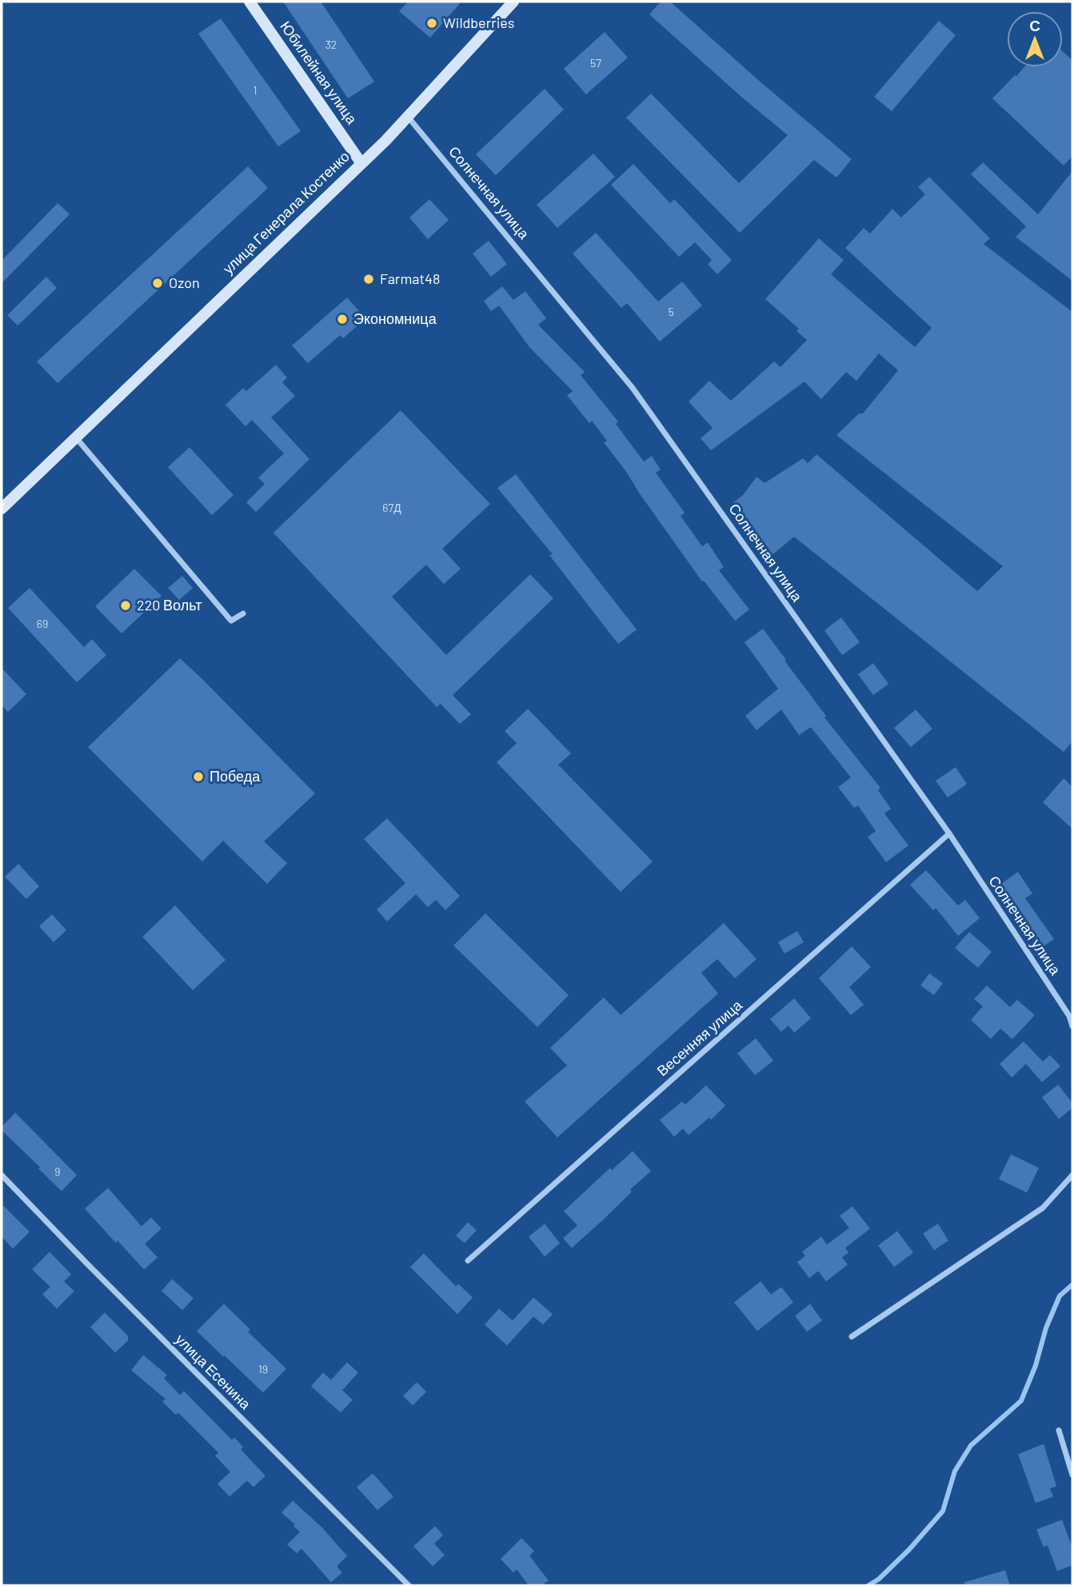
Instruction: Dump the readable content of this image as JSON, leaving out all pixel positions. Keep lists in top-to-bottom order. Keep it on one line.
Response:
{"streets":{"main road":["Юбилейная улица","улица Генерала Костенко"],"street":["Солнечная улица","Весенняя улица","улица Есенина"]},"crossings":[["Юбилейная улица","улица Генерала Костенко"],["Солнечная улица","улица Генерала Костенко"],["Солнечная улица","Весенняя улица"]],"places":["Wildberries","Farmat48","Ozon","Экономница","220 Вольт","Победа"],"house_numbers":["32","57","1","5","67Д","69","9","19"],"north":"top"}
